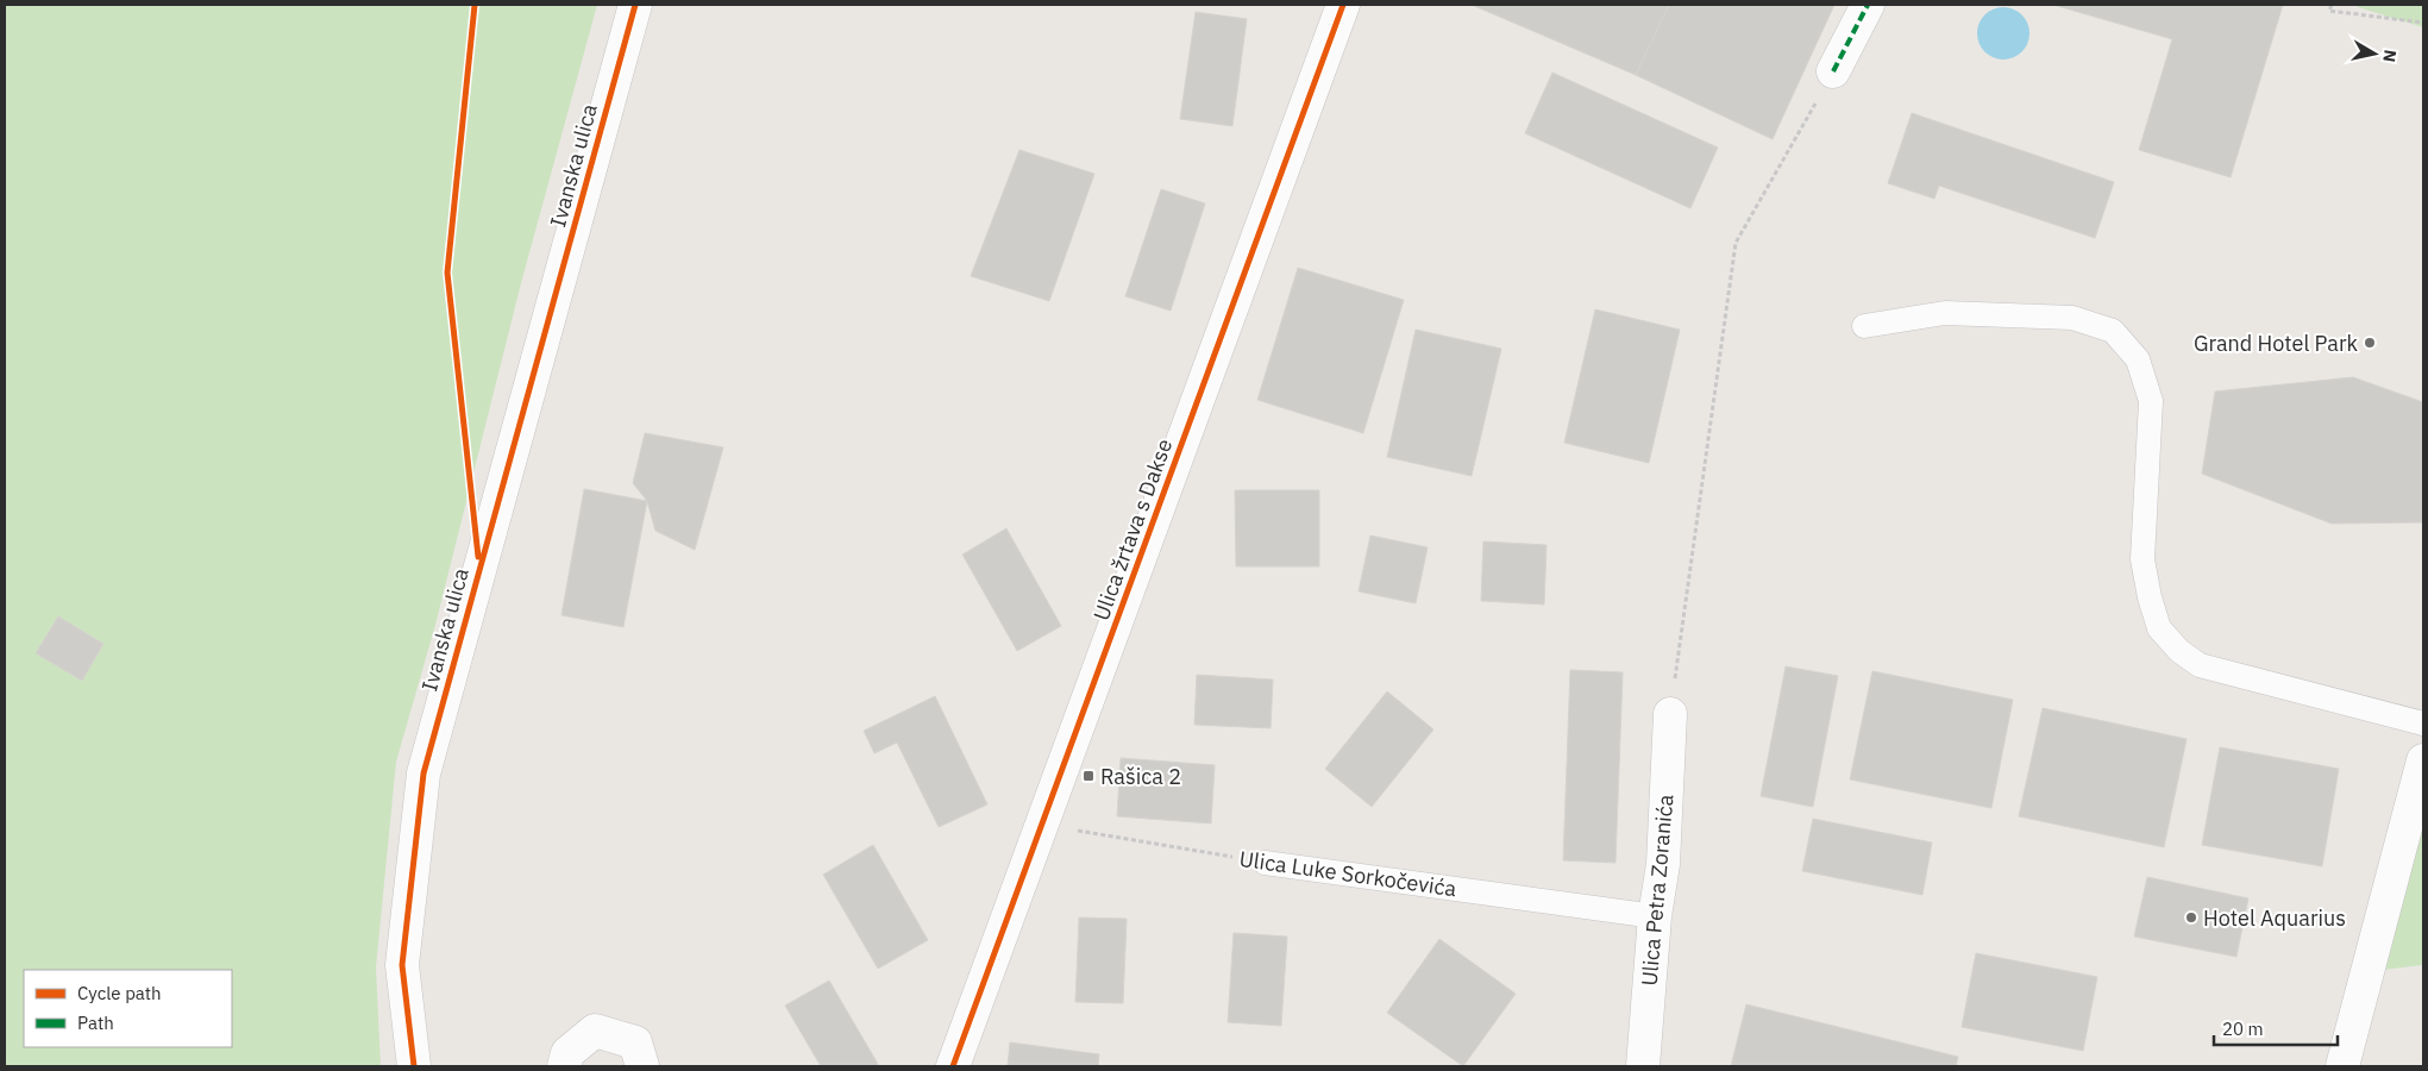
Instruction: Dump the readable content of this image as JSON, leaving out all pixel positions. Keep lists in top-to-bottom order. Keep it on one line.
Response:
{"streets":{"street":["Ivanska ulica","Ulica žrtava s Dakse","Ulica Petra Zoranića"],"lane":["Ulica Luke Sorkočevića"]},"crossings":[["Ulica žrtava s Dakse","Ulica Luke Sorkočevića"],["Ulica Luke Sorkočevića","Ulica Petra Zoranića"]],"places":{"other":["Grand Hotel Park","Hotel Aquarius"],"transit":["Rašica 2"]},"legend":["Cycle path","Path"],"scale_bar":"20 m","north":"right"}
